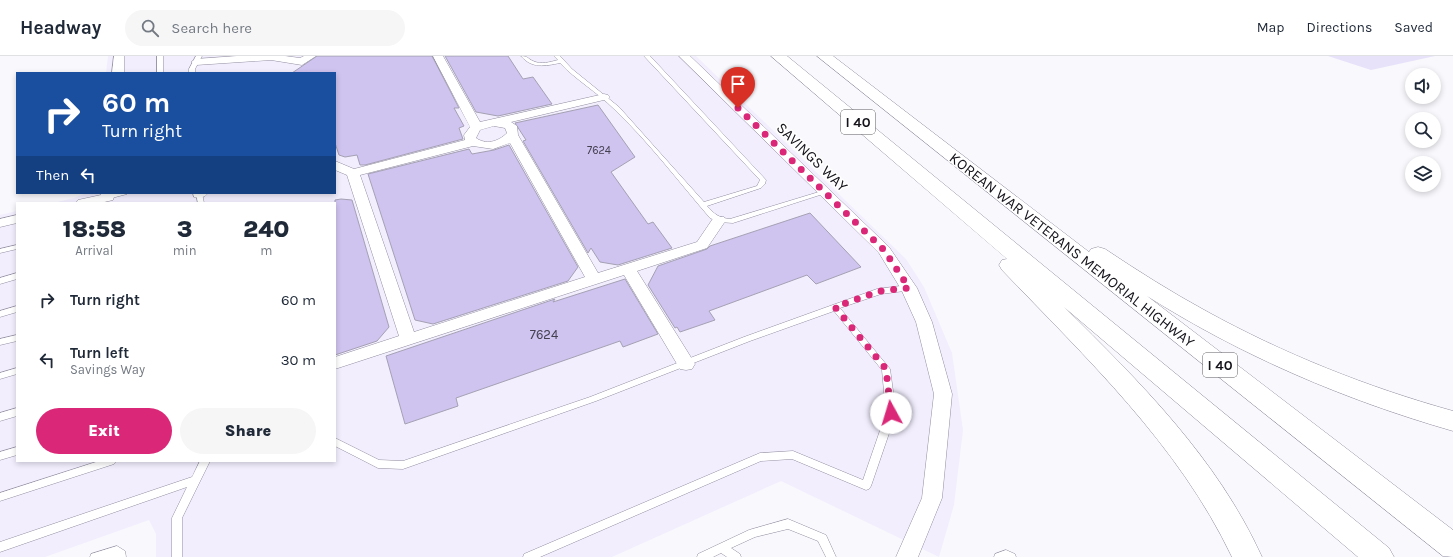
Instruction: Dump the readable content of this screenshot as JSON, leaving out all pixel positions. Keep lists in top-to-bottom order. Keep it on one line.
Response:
{"streets":{"highway":["I 40","KOREAN WAR VETERANS MEMORIAL HIGHWAY"],"street":["SAVINGS WAY"]},"house_numbers":["7624","7624"],"page":{"header":"Headway","search":"Search here","nav":["Map","Directions","Saved"],"turn":["60 m","Turn right"],"then":"Then","eta":["18:58","Arrival","3","min","240","m"],"list":[{"name":"Turn right","value":"60 m"},{"name":"Turn left","note":"Savings Way","value":"30 m"}],"buttons":["Exit","Share"]}}
